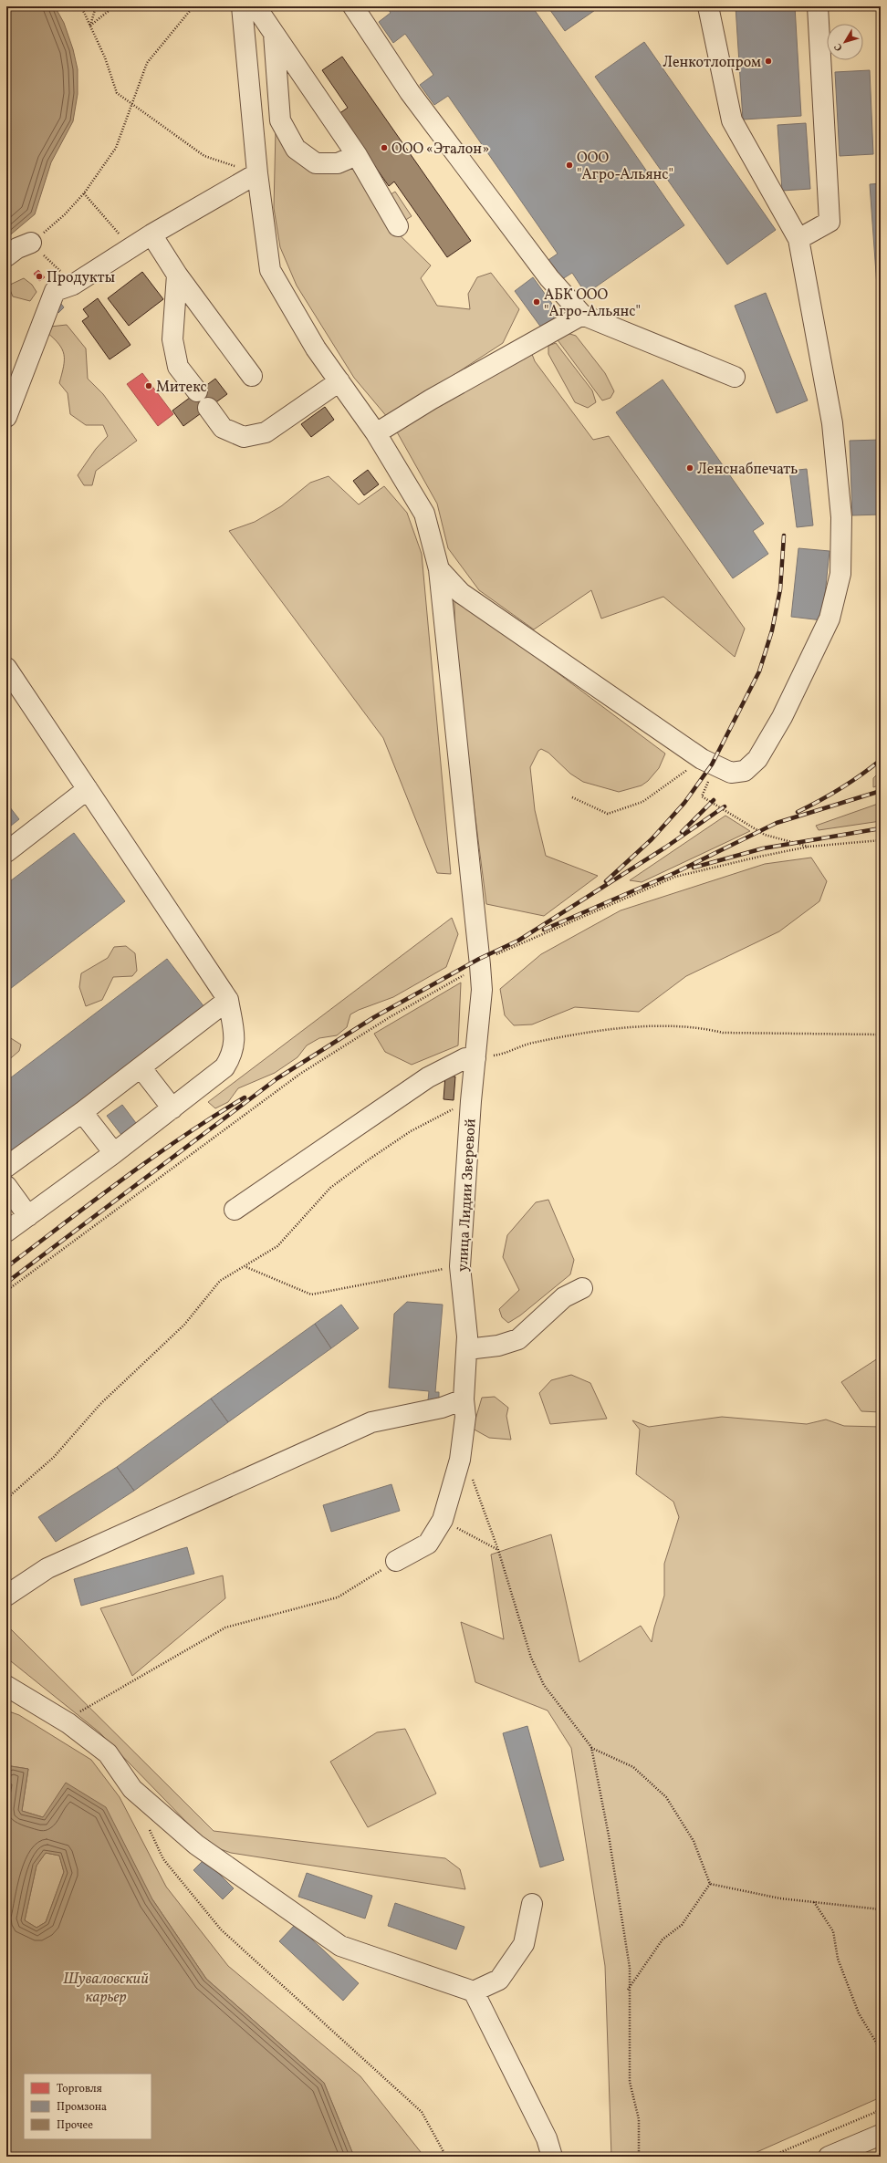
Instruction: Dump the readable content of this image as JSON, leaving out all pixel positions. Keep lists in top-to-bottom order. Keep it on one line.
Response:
{"streets":{"street":["улица Лидии Зверевой"]},"water":["Шуваловский карьер"],"places":["Ленкотлопром","ООО «Эталон»","ООО \"Агро-Альянс\"","Продукты","АБК ООО \"Агро-Альянс\"","Митекс","Ленснабпечать"],"legend":["Торговля","Промзона","Прочее"],"north":"bottom left"}
